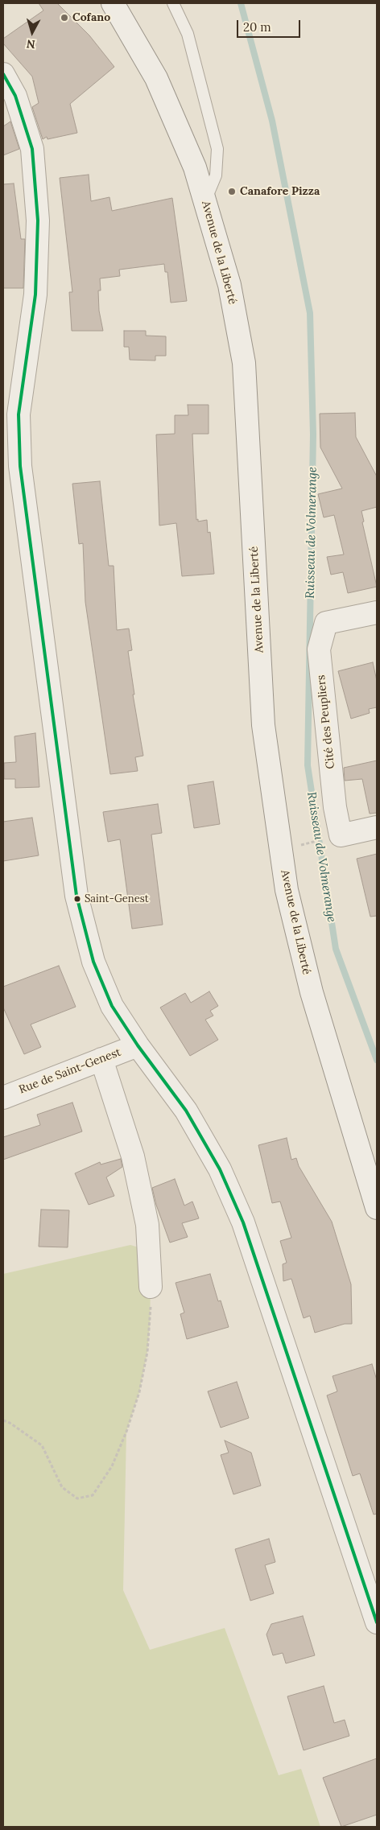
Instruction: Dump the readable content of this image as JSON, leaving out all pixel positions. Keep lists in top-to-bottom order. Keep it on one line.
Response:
{"streets":{"street":["Avenue de la Liberté","Cité des Peupliers","Rue de Saint-Genest"]},"water":["Ruisseau de Volmerange"],"places":["Cofano","Canafore Pizza","Saint-Genest"],"scale_bar":"20 m","north":"bottom"}
